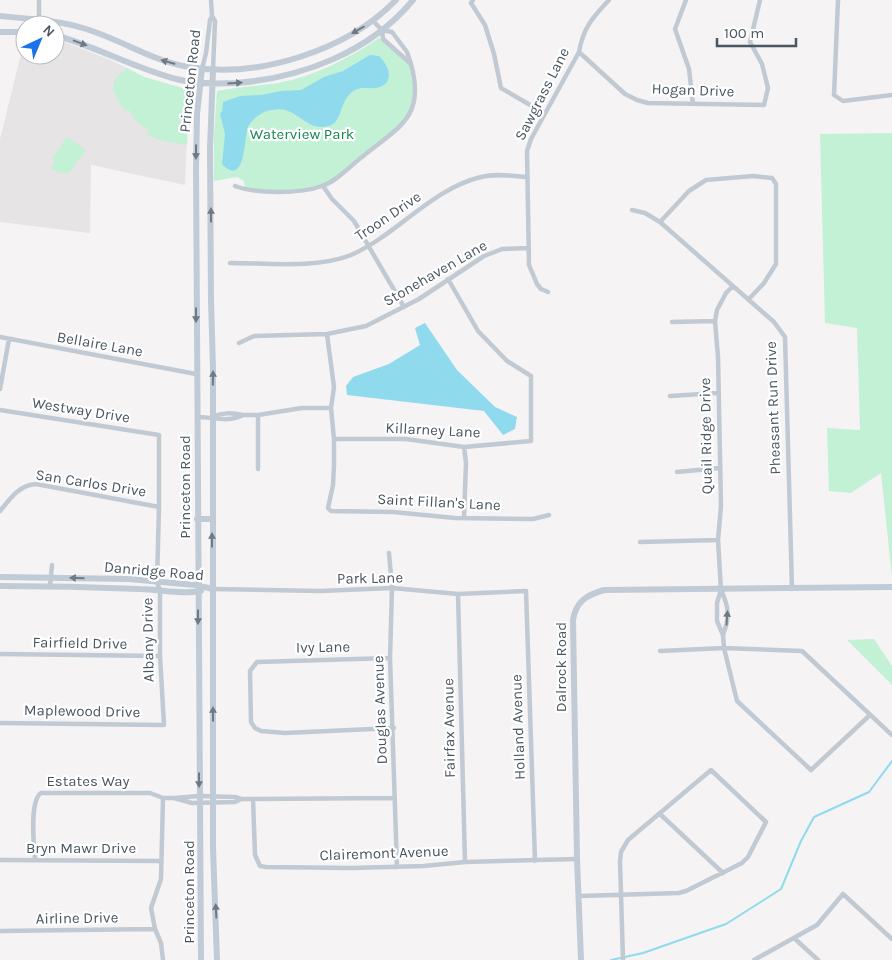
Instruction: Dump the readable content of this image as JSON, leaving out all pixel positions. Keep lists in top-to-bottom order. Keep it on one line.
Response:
{"streets":{"main road":["Princeton Road","Danridge Road","Dalrock Road"],"street":["Hogan Drive","Sawgrass Lane","Troon Drive","Stonehaven Lane","Bellaire Lane","Pheasant Run Drive","Westway Drive","Killarney Lane","Quail Ridge Drive","San Carlos Drive","Saint Fillan's Lane","Park Lane","Albany Drive","Fairfield Drive","Ivy Lane","Douglas Avenue","Maplewood Drive","Holland Avenue","Fairfax Avenue","Estates Way","Bryn Mawr Drive","Clairemont Avenue","Airline Drive"]},"crossings":[["Princeton Road","Bellaire Lane"],["Princeton Road","Danridge Road"],["Princeton Road","Park Lane"],["Princeton Road","Estates Way"],["Hogan Drive","Sawgrass Lane"],["Sawgrass Lane","Troon Drive"],["Sawgrass Lane","Stonehaven Lane"],["Stonehaven Lane","Killarney Lane"],["Pheasant Run Drive","Quail Ridge Drive"],["Pheasant Run Drive","Dalrock Road"],["Westway Drive","Albany Drive"],["Killarney Lane","Saint Fillan's Lane"],["Quail Ridge Drive","Dalrock Road"],["San Carlos Drive","Albany Drive"],["Danridge Road","Park Lane"],["Danridge Road","Albany Drive"],["Park Lane","Douglas Avenue"],["Park Lane","Holland Avenue"],["Park Lane","Fairfax Avenue"],["Albany Drive","Fairfield Drive"],["Albany Drive","Maplewood Drive"],["Ivy Lane","Douglas Avenue"],["Dalrock Road","Clairemont Avenue"],["Douglas Avenue","Estates Way"],["Douglas Avenue","Clairemont Avenue"],["Holland Avenue","Clairemont Avenue"],["Fairfax Avenue","Clairemont Avenue"],["Estates Way","Bryn Mawr Drive"],["Estates Way","Clairemont Avenue"]],"parks":["Waterview Park"],"scale_bar":"100 m","north":"top right"}
